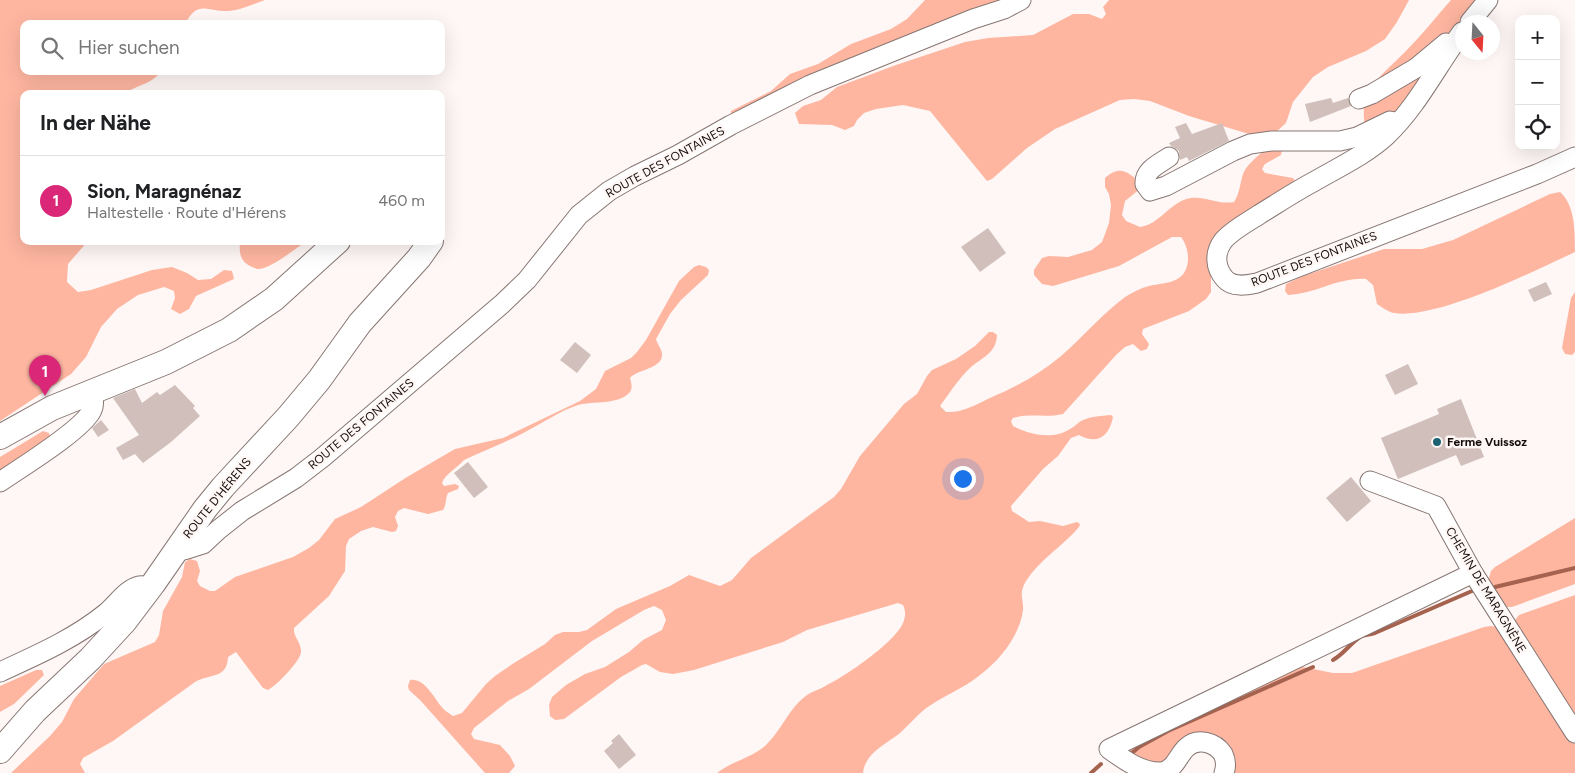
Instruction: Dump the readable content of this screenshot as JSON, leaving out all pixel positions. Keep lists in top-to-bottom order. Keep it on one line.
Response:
{"streets":{"main road":["ROUTE D'HÉRENS"],"street":["ROUTE DES FONTAINES","CHEMIN DE MARAGNÈNE"]},"crossings":[["ROUTE DES FONTAINES","ROUTE D'HÉRENS"]],"places":["Ferme Vuissoz"],"north":"bottom","page":{"map_buttons":["+","−"],"search":"Hier suchen","heading":"In der Nähe","list":[{"mark":"1","name":"Sion, Maragnénaz","note":"Haltestelle · Route d'Hérens","value":"460 m"}],"pins":"1"}}
